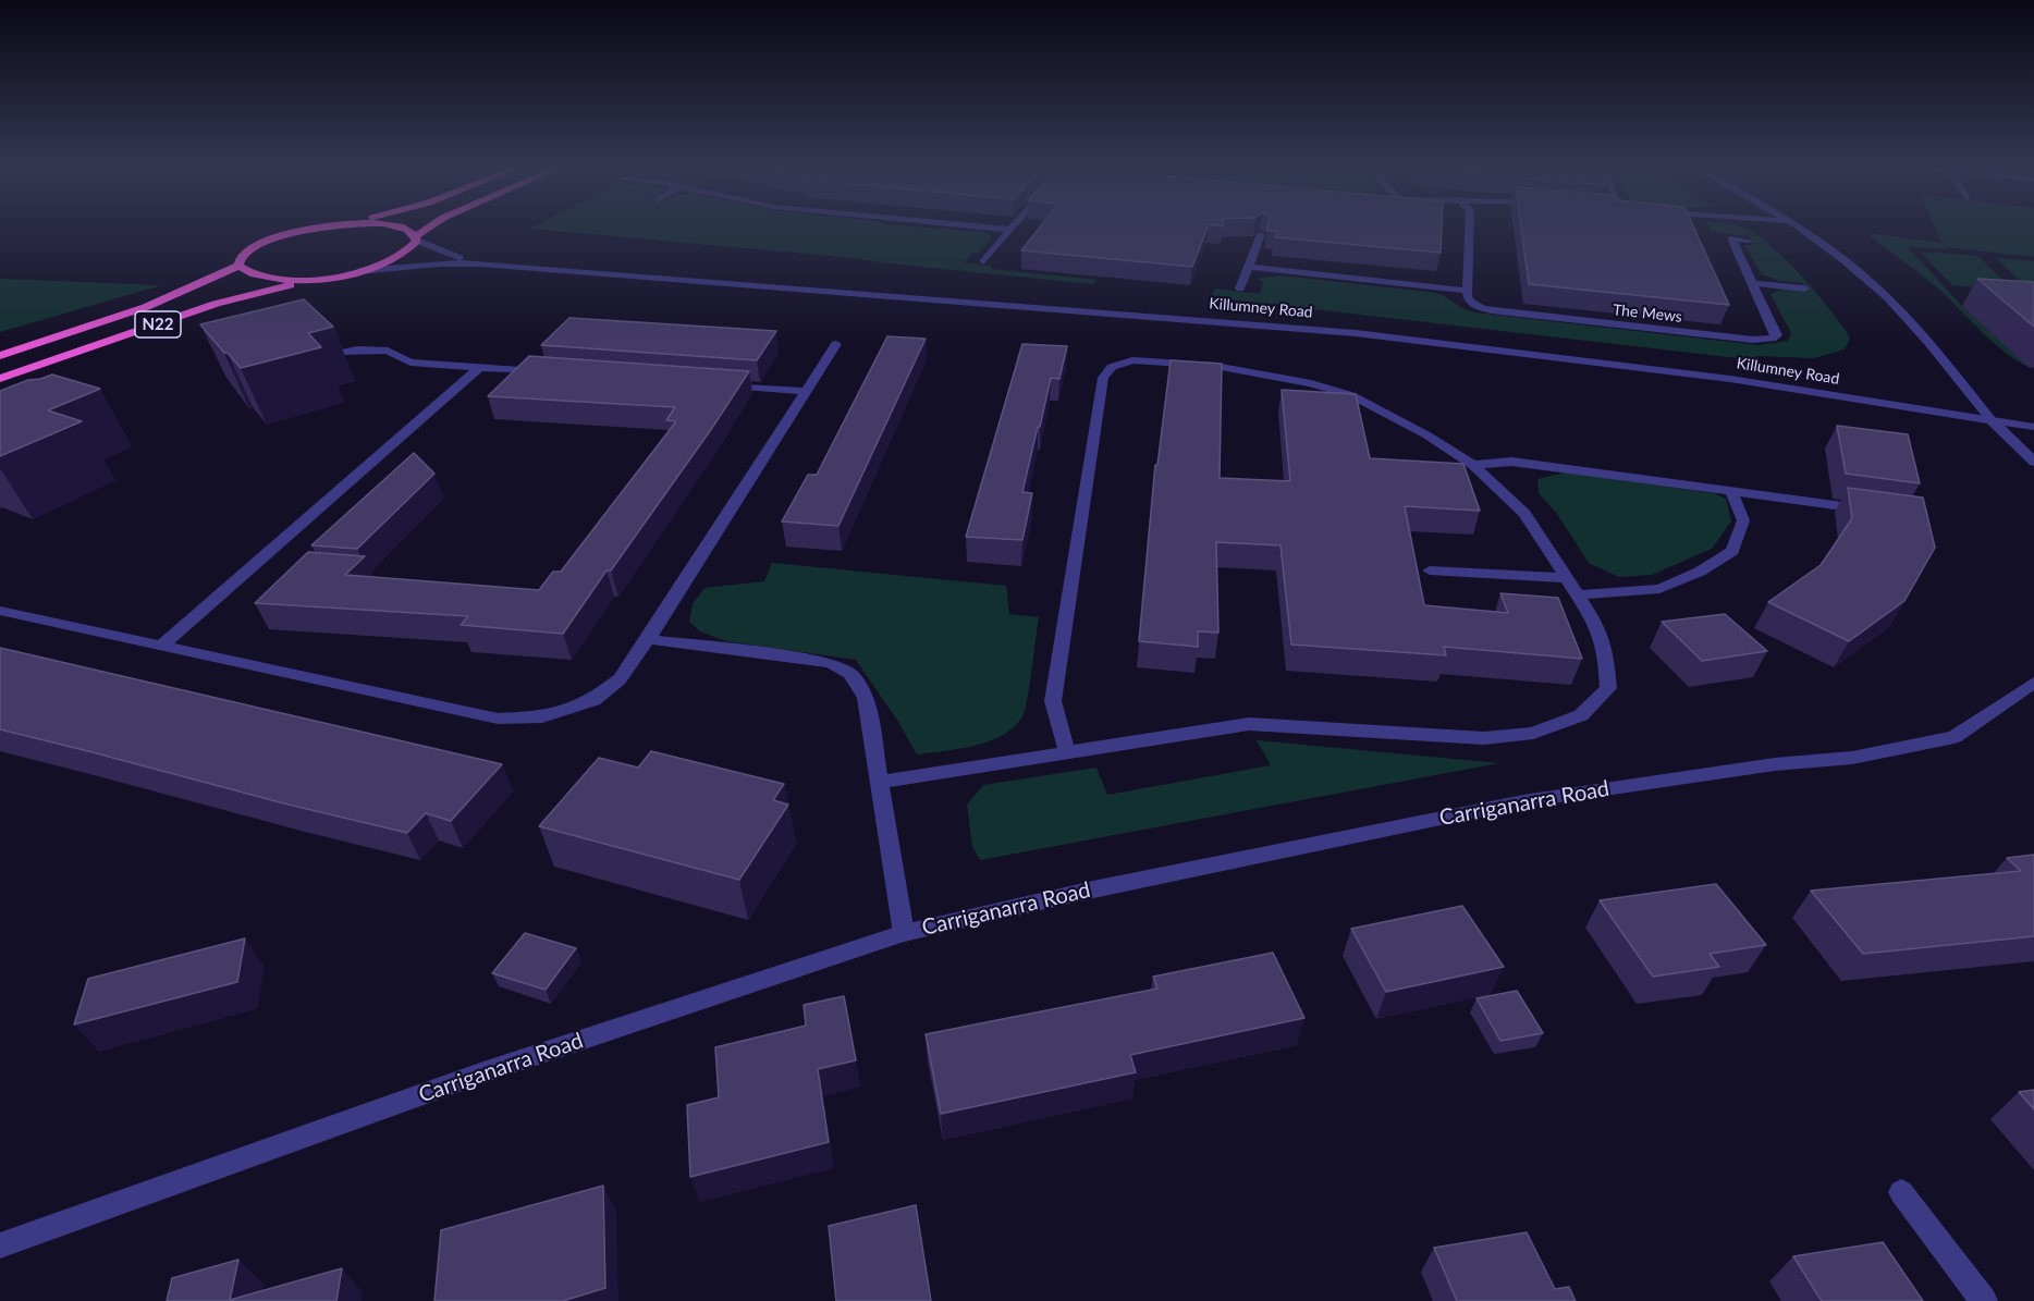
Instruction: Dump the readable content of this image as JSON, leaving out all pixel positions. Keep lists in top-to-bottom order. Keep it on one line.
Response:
{"streets":{"highway":["N22"],"street":["Killumney Road","The Mews","Carriganarra Road"]},"crossings":[["Killumney Road","N22"]]}
